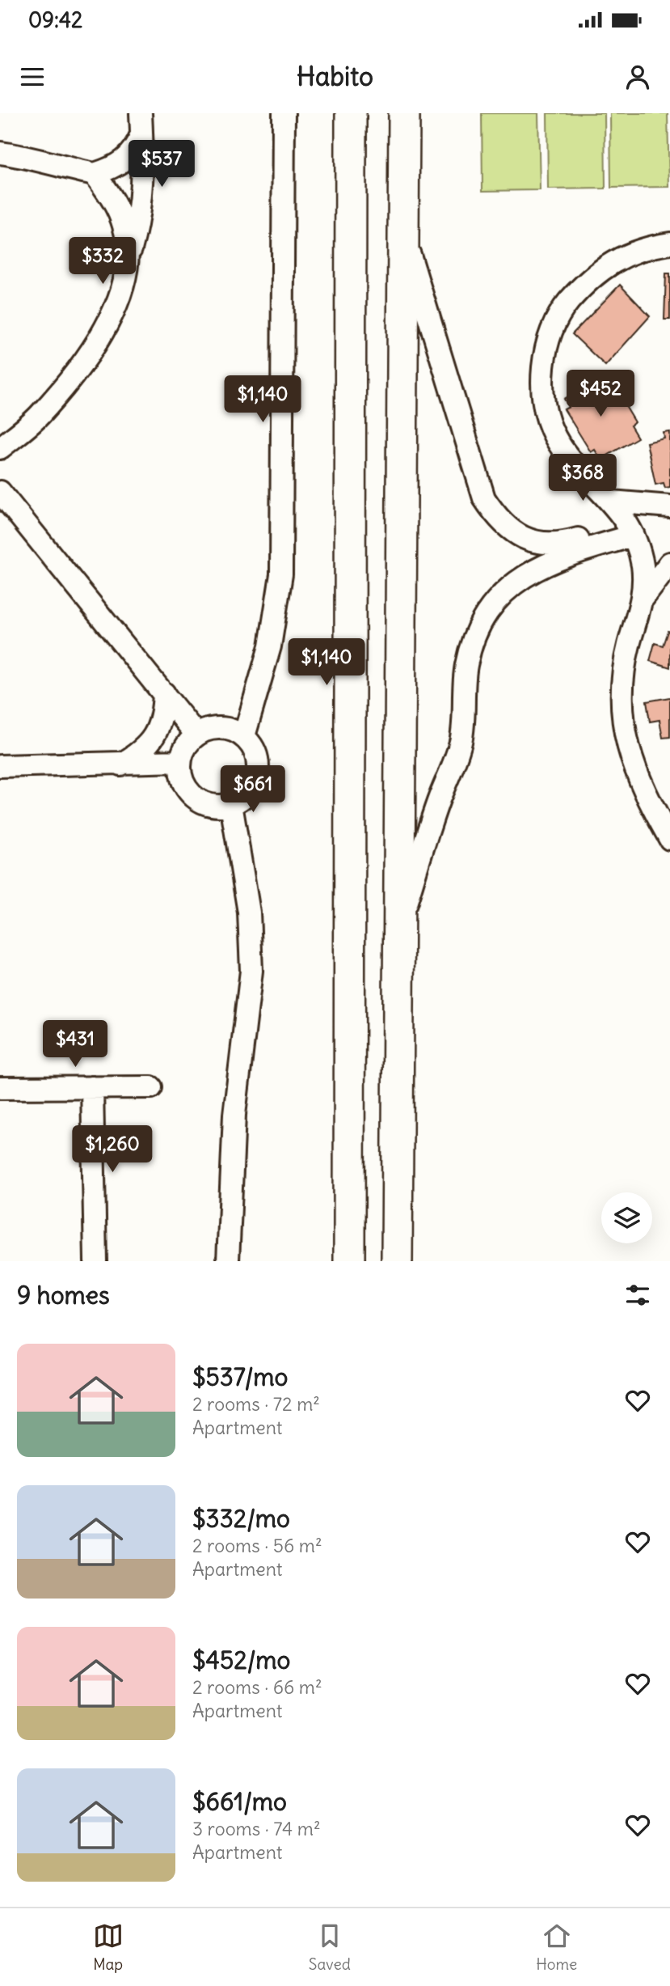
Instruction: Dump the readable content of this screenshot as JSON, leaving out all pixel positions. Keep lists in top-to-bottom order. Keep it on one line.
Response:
{"page":{"status":"09:42","header":"Habito","price":["$537","$332","$452","$1,140","$368","$1,140","$661","$431","$1,260"],"heading":"9 homes","list":[{"name":"$537/mo","note":"2 rooms · 72 m² · Apartment"},{"name":"$332/mo","note":"2 rooms · 56 m² · Apartment"},{"name":"$452/mo","note":"2 rooms · 66 m² · Apartment"},{"name":"$661/mo","note":"3 rooms · 74 m² · Apartment"}],"tabs":["Map","Saved","Home"]}}
